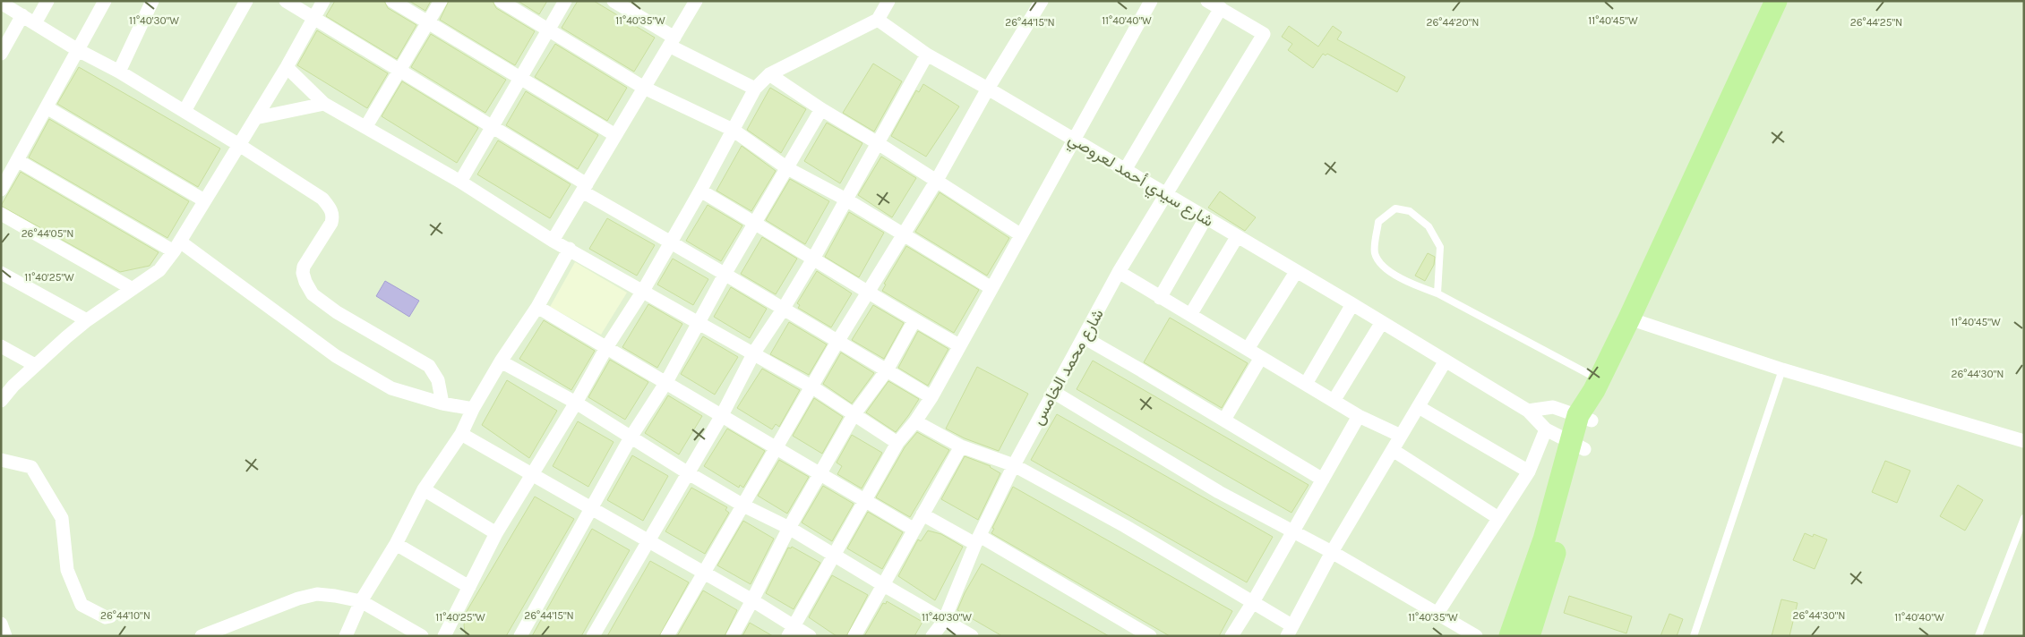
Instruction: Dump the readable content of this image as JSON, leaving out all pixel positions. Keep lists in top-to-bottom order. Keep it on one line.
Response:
{"streets":{"street":["شارع سيدي أحمد لعروصي","شارع محمد الخامس"]},"crossings":[["شارع سيدي أحمد لعروصي","شارع محمد الخامس"]],"coordinates":["11°40'30\"W","11°40'35\"W","11°40'40\"W","11°40'45\"W","26°44'15\"N","26°44'20\"N","26°44'25\"N","26°44'05\"N","11°40'25\"W","26°44'30\"N","26°44'10\"N"]}
